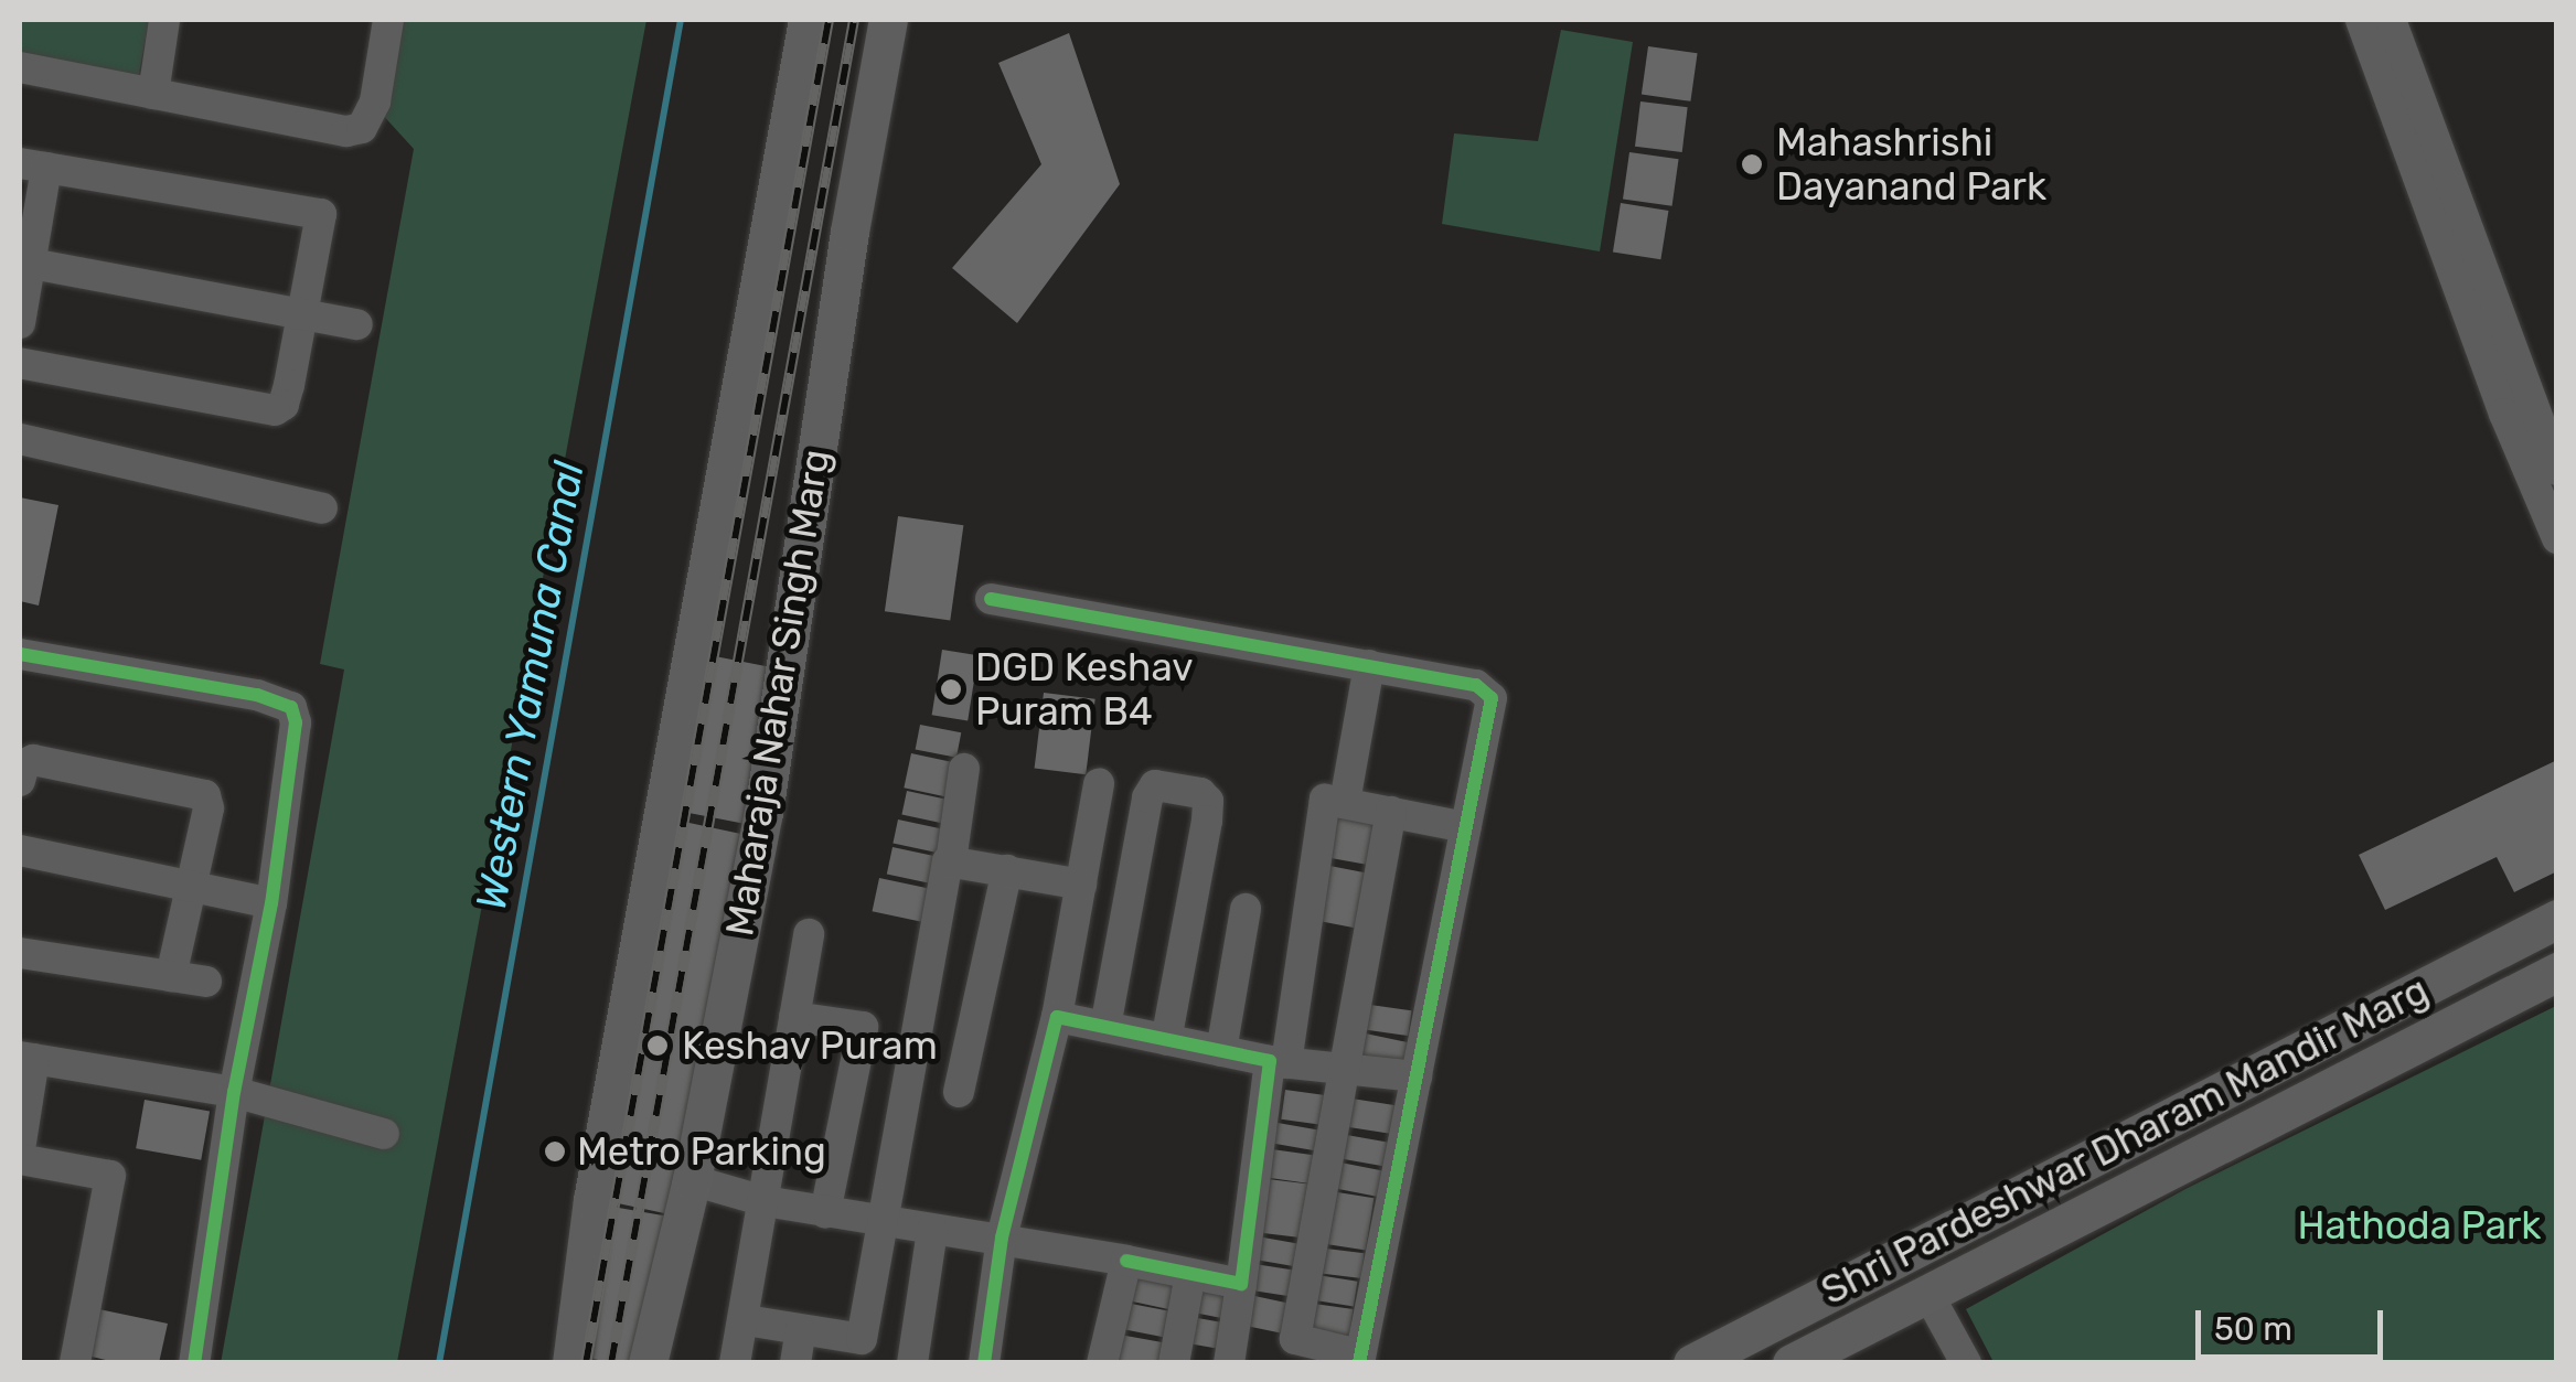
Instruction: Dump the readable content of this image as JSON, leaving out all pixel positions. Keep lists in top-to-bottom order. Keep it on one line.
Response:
{"streets":{"main road":["Maharaja Nahar Singh Marg","Shri Pardeshwar Dharam Mandir Marg"]},"water":["Western Yamuna Canal"],"parks":["Hathoda Park"],"places":["Mahashrishi Dayanand Park","DGD Keshav Puram B4","Keshav Puram","Metro Parking"],"scale_bar":"50 m"}
